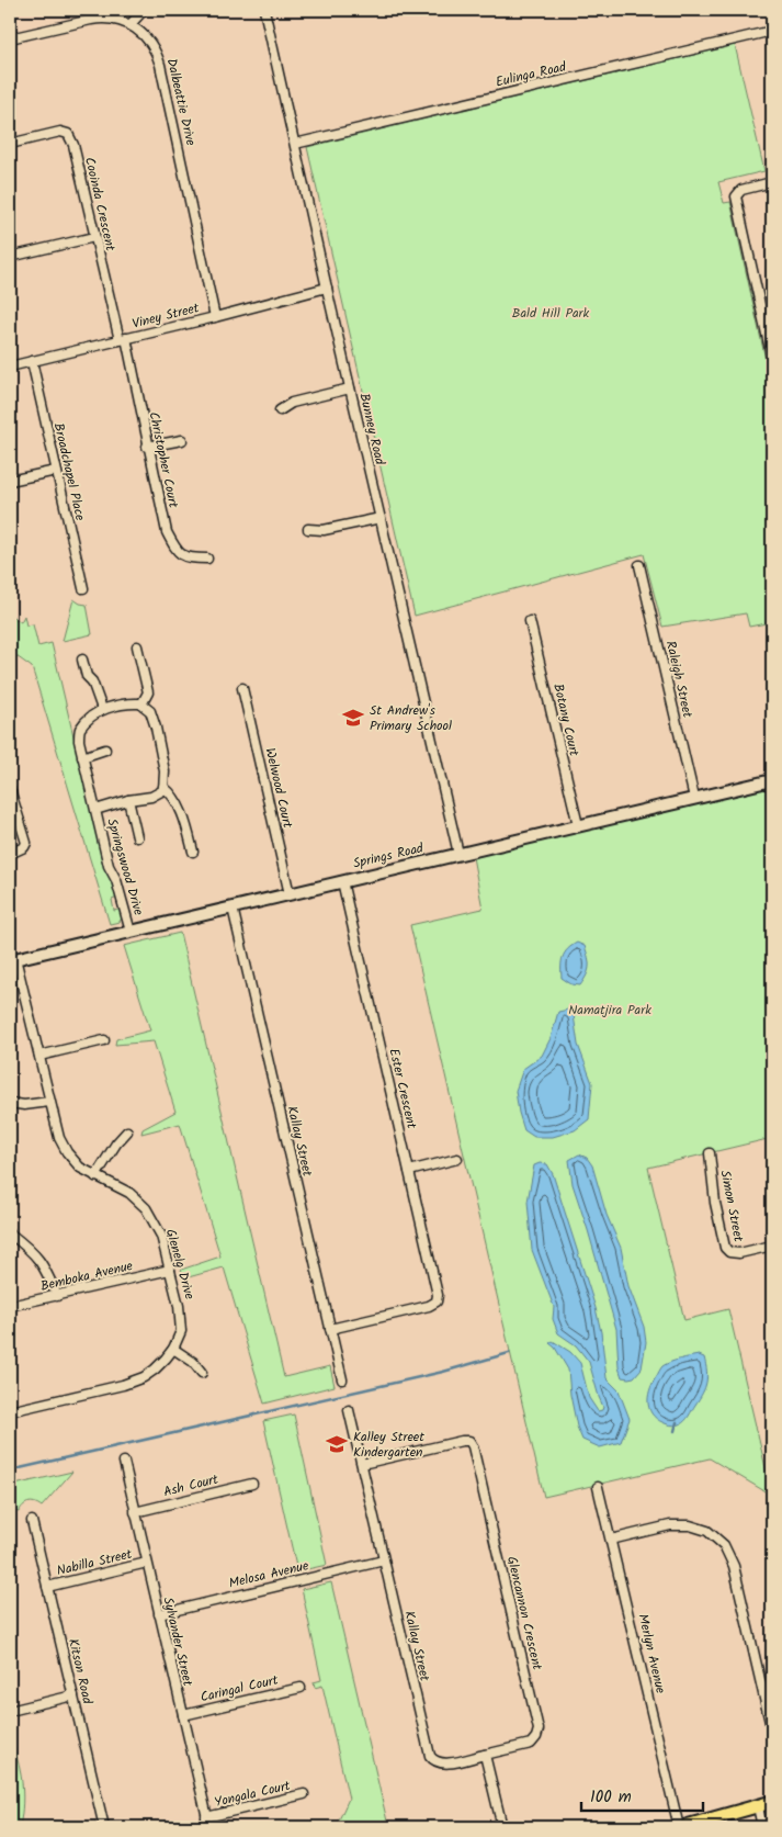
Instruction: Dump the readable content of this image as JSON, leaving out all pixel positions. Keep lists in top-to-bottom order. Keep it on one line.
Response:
{"streets":{"main road":["Springs Road"],"street":["Eulinga Road","Dalbeattie Drive","Cooinda Crescent","Viney Street","Bunney Road","Christopher Court","Broadchapel Place","Raleigh Street","Botany Court","Welwood Court","Springswood Drive","Ester Crescent","Kallay Street","Simon Street","Glenelg Drive","Bemboka Avenue","Ash Court","Nabilla Street","Melosa Avenue","Glencannon Crescent","Sylvander Street","Merlyn Avenue","Kitson Road","Caringal Court","Yongala Court"]},"crossings":[["Eulinga Road","Bunney Road"],["Dalbeattie Drive","Viney Street"],["Cooinda Crescent","Viney Street"],["Cooinda Crescent","Christopher Court"],["Viney Street","Bunney Road"],["Viney Street","Christopher Court"],["Viney Street","Broadchapel Place"],["Bunney Road","Springs Road"],["Raleigh Street","Springs Road"],["Botany Court","Springs Road"],["Welwood Court","Springs Road"],["Springs Road","Springswood Drive"],["Springs Road","Ester Crescent"],["Springs Road","Kallay Street"],["Springs Road","Glenelg Drive"],["Ester Crescent","Kallay Street"],["Kallay Street","Melosa Avenue"],["Kallay Street","Glencannon Crescent"],["Glenelg Drive","Bemboka Avenue"],["Ash Court","Sylvander Street"],["Nabilla Street","Sylvander Street"],["Nabilla Street","Kitson Road"],["Melosa Avenue","Sylvander Street"],["Sylvander Street","Caringal Court"],["Sylvander Street","Yongala Court"]],"parks":["Bald Hill Park","Namatjira Park"],"places":{"school or university":["St Andrew's Primary School","Kalley Street Kindergarten"]},"scale_bar":"100 m"}
